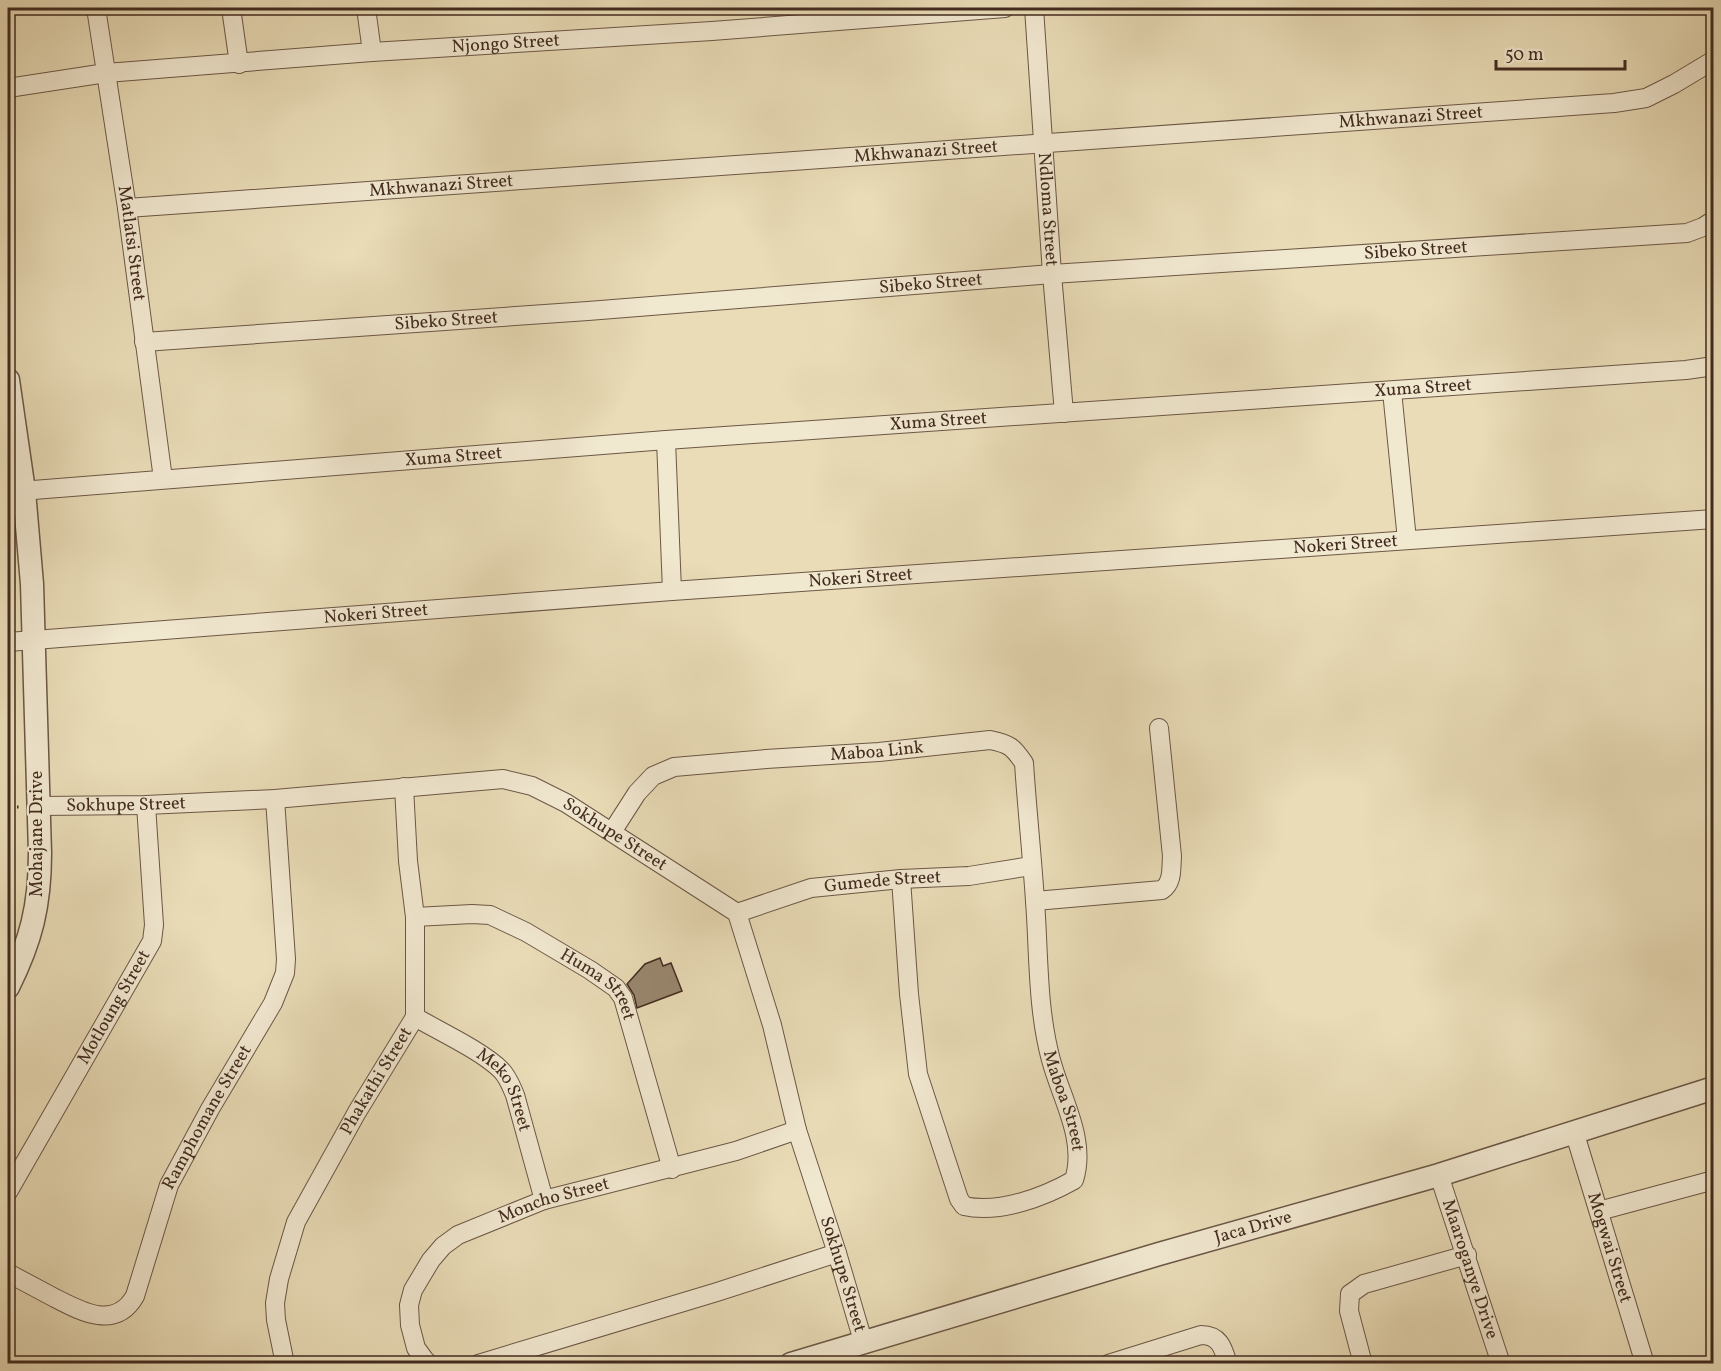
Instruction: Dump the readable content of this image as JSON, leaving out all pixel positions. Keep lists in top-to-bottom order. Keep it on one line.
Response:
{"streets":{"street":["Njongo Street","Mkhwanazi Street","Ndloma Street","Matlatsi Street","Sibeko Street","Xuma Street","Nokeri Street","Maboa Link","Sokhupe Street","Mohajane Drive","Gumede Street","Huma Street","Motloung Street","Phakathi Street","Meko Street","Maboa Street","Ramphomane Street","Moncho Street","Jaca Drive","Mogwai Street","Maaroganye Drive"]},"crossings":[["Njongo Street","Matlatsi Street"],["Mkhwanazi Street","Ndloma Street"],["Mkhwanazi Street","Matlatsi Street"],["Ndloma Street","Sibeko Street"],["Ndloma Street","Xuma Street"],["Matlatsi Street","Sibeko Street"],["Matlatsi Street","Xuma Street"],["Xuma Street","Mohajane Drive"],["Nokeri Street","Mohajane Drive"],["Maboa Link","Sokhupe Street"],["Maboa Link","Gumede Street"],["Maboa Link","Maboa Street"],["Sokhupe Street","Mohajane Drive"],["Sokhupe Street","Gumede Street"],["Sokhupe Street","Motloung Street"],["Sokhupe Street","Phakathi Street"],["Sokhupe Street","Ramphomane Street"],["Sokhupe Street","Moncho Street"],["Sokhupe Street","Jaca Drive"],["Gumede Street","Maboa Street"],["Huma Street","Phakathi Street"],["Huma Street","Moncho Street"],["Phakathi Street","Meko Street"],["Meko Street","Moncho Street"],["Jaca Drive","Mogwai Street"],["Jaca Drive","Maaroganye Drive"]],"scale_bar":"50 m"}
